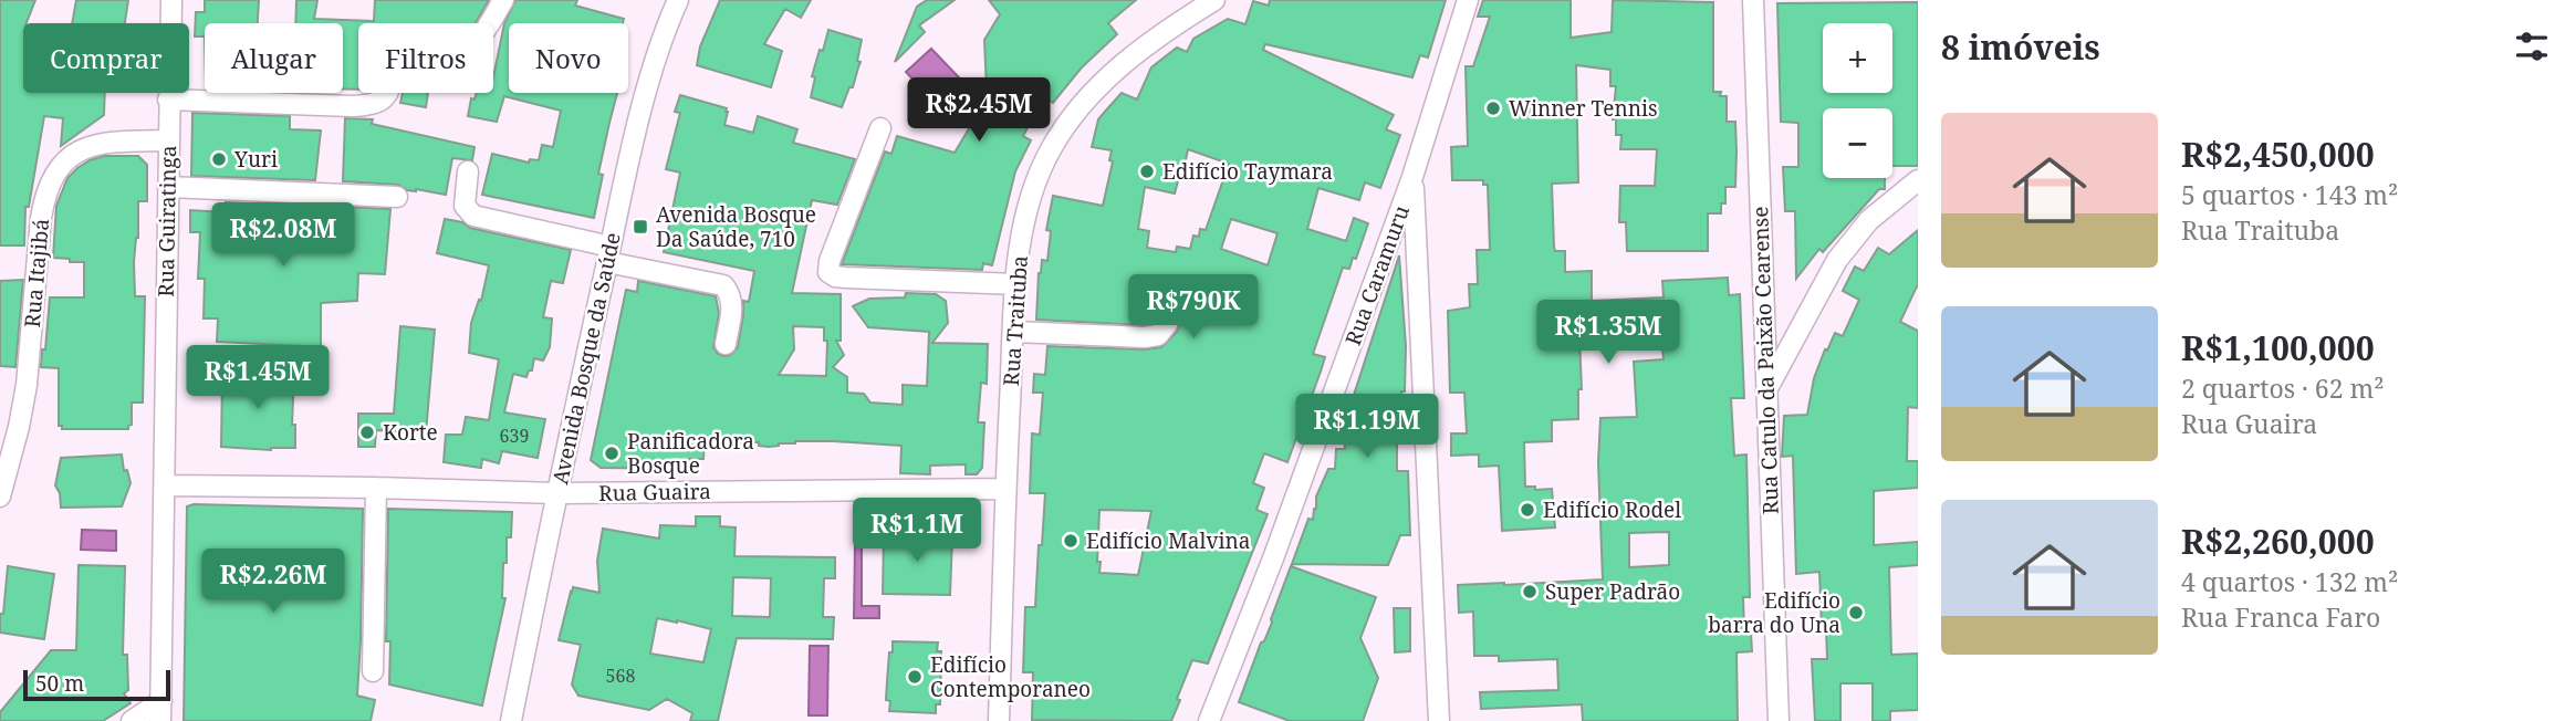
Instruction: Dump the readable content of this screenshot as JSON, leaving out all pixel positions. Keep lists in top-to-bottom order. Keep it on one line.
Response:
{"streets":{"street":["Rua Guiratinga","Rua Itajibá","Rua Caramuru","Rua Traituba","Avenida Bosque da Saúde","Rua Catulo da Paixão Cearense","Rua Guaira"]},"crossings":[["Rua Guiratinga","Rua Itajibá"],["Rua Guiratinga","Rua Guaira"],["Rua Traituba","Rua Guaira"],["Avenida Bosque da Saúde","Rua Guaira"]],"places":{"other":["Winner Tennis","Yuri","Edifício Taymara","Korte","Panificadora Bosque","Edifício Rodel","Edifício Malvina","Super Padrão","Edifício barra do Una","Edifício Contemporaneo"],"transit":["Avenida Bosque Da Saúde, 710"]},"house_numbers":["639","568"],"scale_bar":"50 m","page":{"heading":"8 imóveis","map_buttons":["+","−"],"chip":["Comprar","Alugar","Filtros","Novo"],"price":["R$2.45M","R$2.08M","R$790K","R$1.35M","R$1.45M","R$1.19M","R$1.1M","R$2.26M"],"list":[{"name":"R$2,450,000","note":"5 quartos · 143 m² · Rua Traituba"},{"name":"R$1,100,000","note":"2 quartos · 62 m² · Rua Guaira"},{"name":"R$2,260,000","note":"4 quartos · 132 m² · Rua Franca Faro"}],"scale":"50 m"}}
